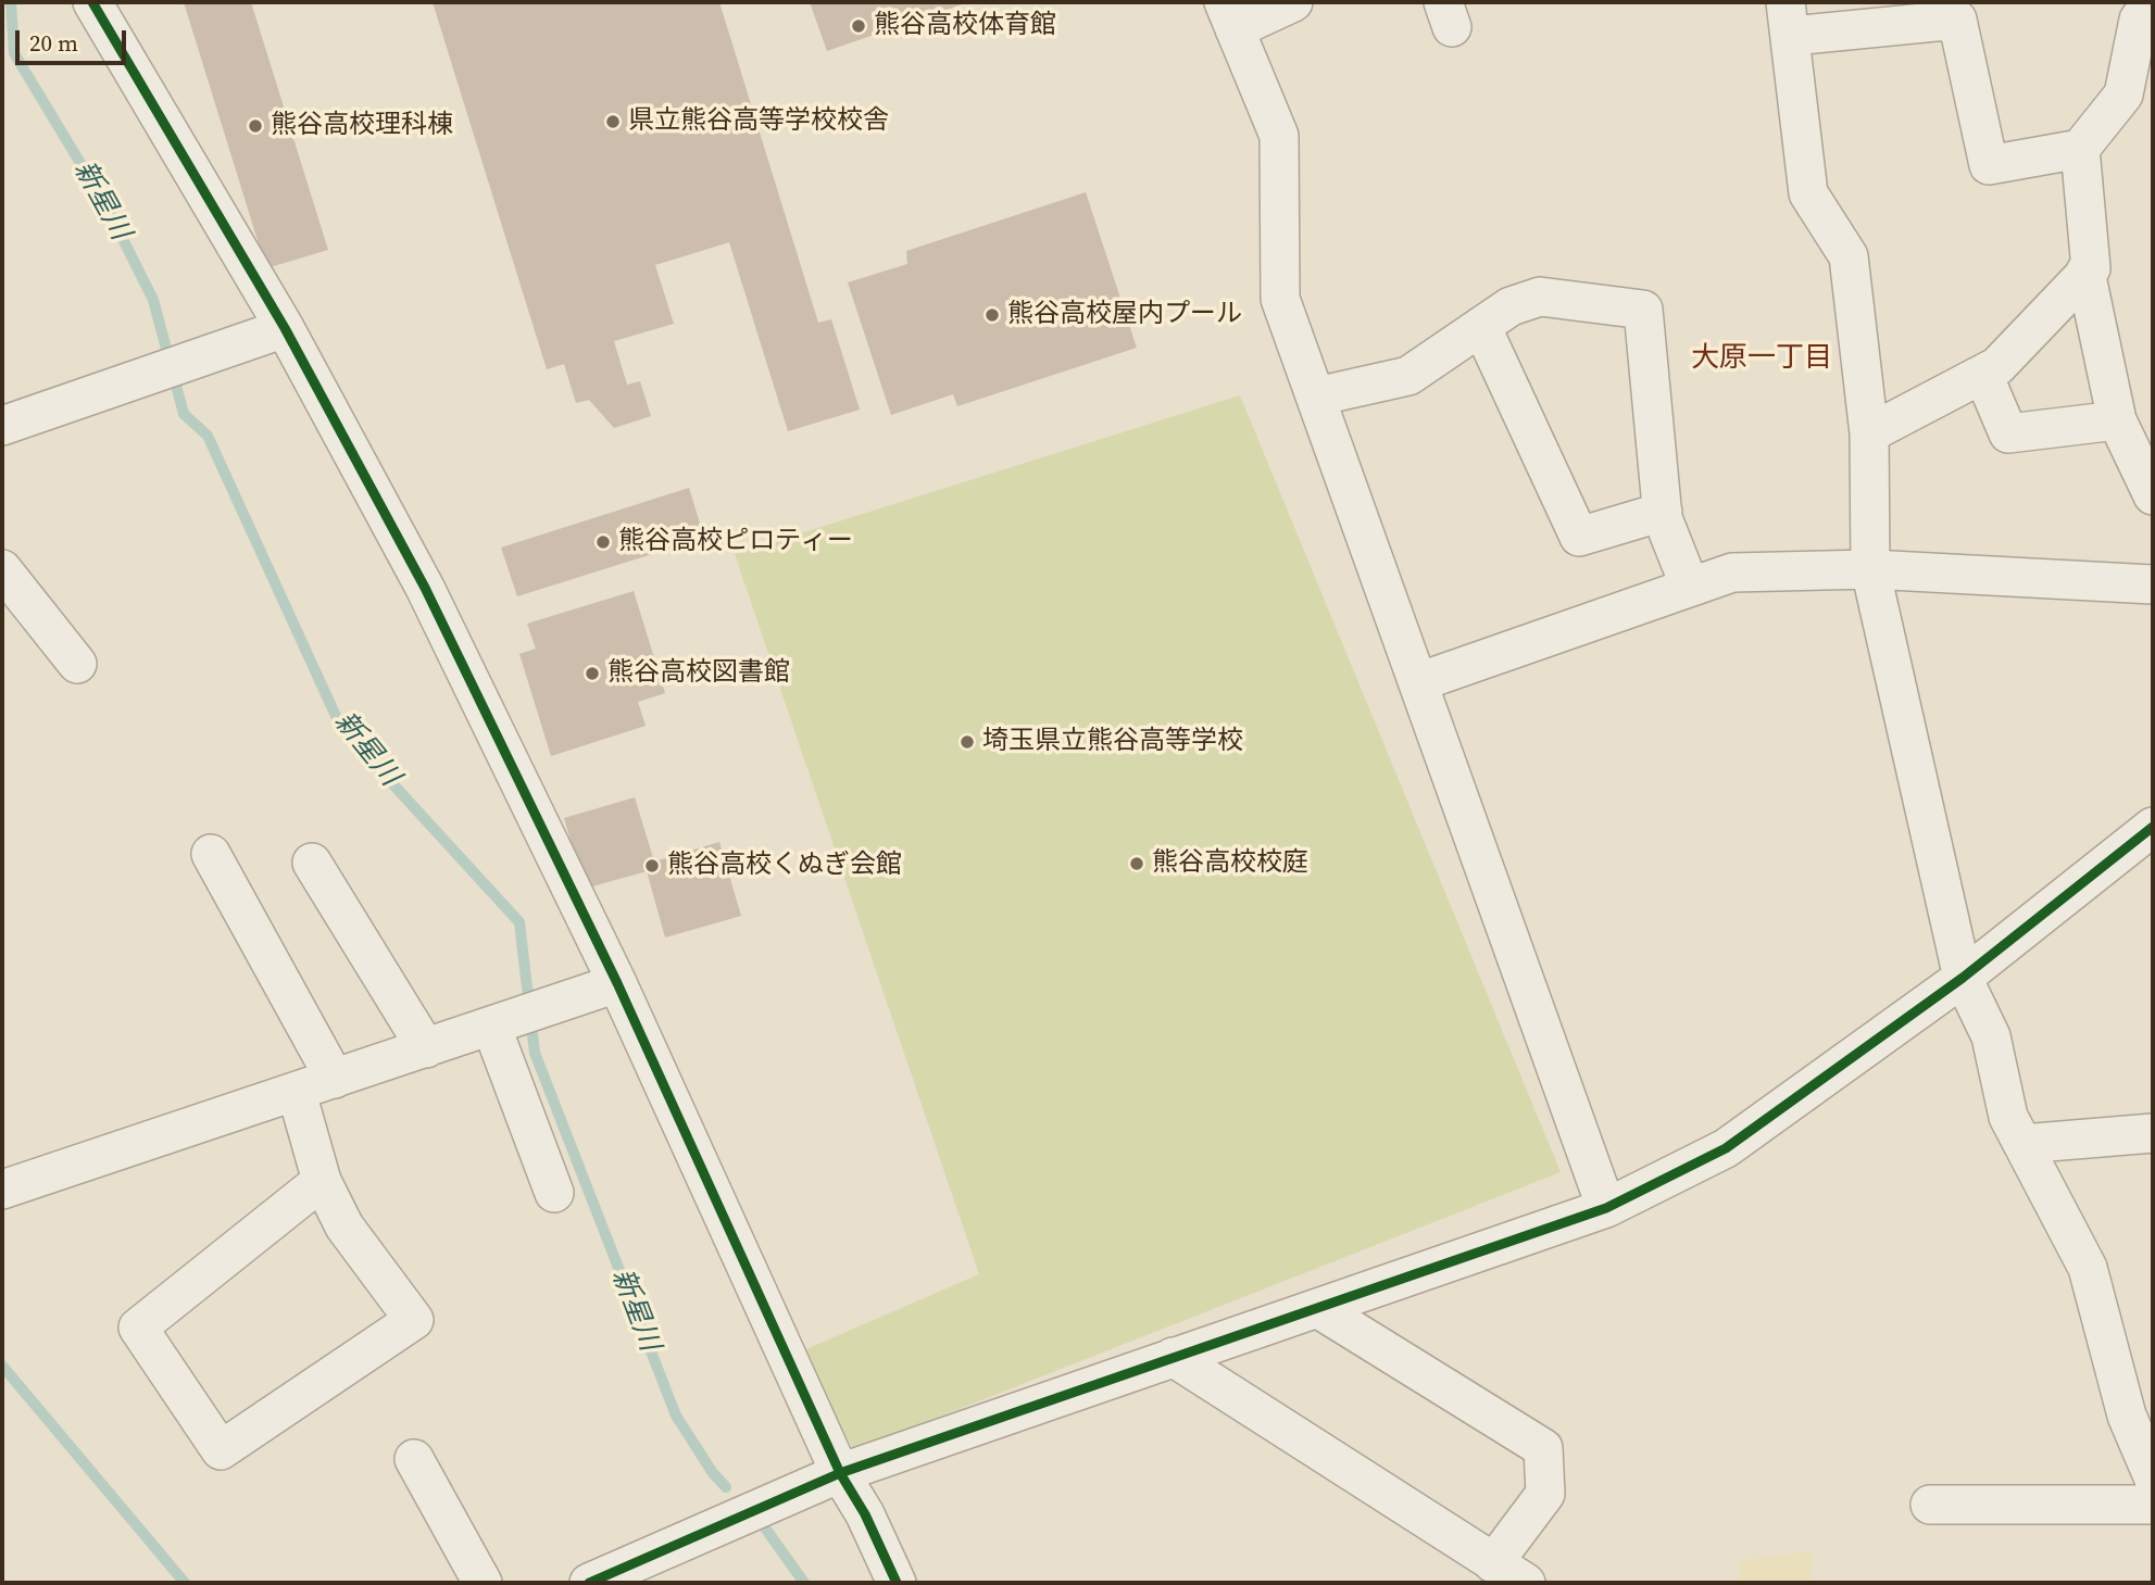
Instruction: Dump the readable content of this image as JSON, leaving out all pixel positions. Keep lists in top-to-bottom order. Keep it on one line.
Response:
{"districts":["大原一丁目"],"water":["新星川"],"places":["熊谷高校体育館","県立熊谷高等学校校舎","熊谷高校理科棟","熊谷高校屋内プール","熊谷高校ピロティー","熊谷高校図書館","埼玉県立熊谷高等学校","熊谷高校校庭","熊谷高校くぬぎ会館"],"scale_bar":"20 m"}
